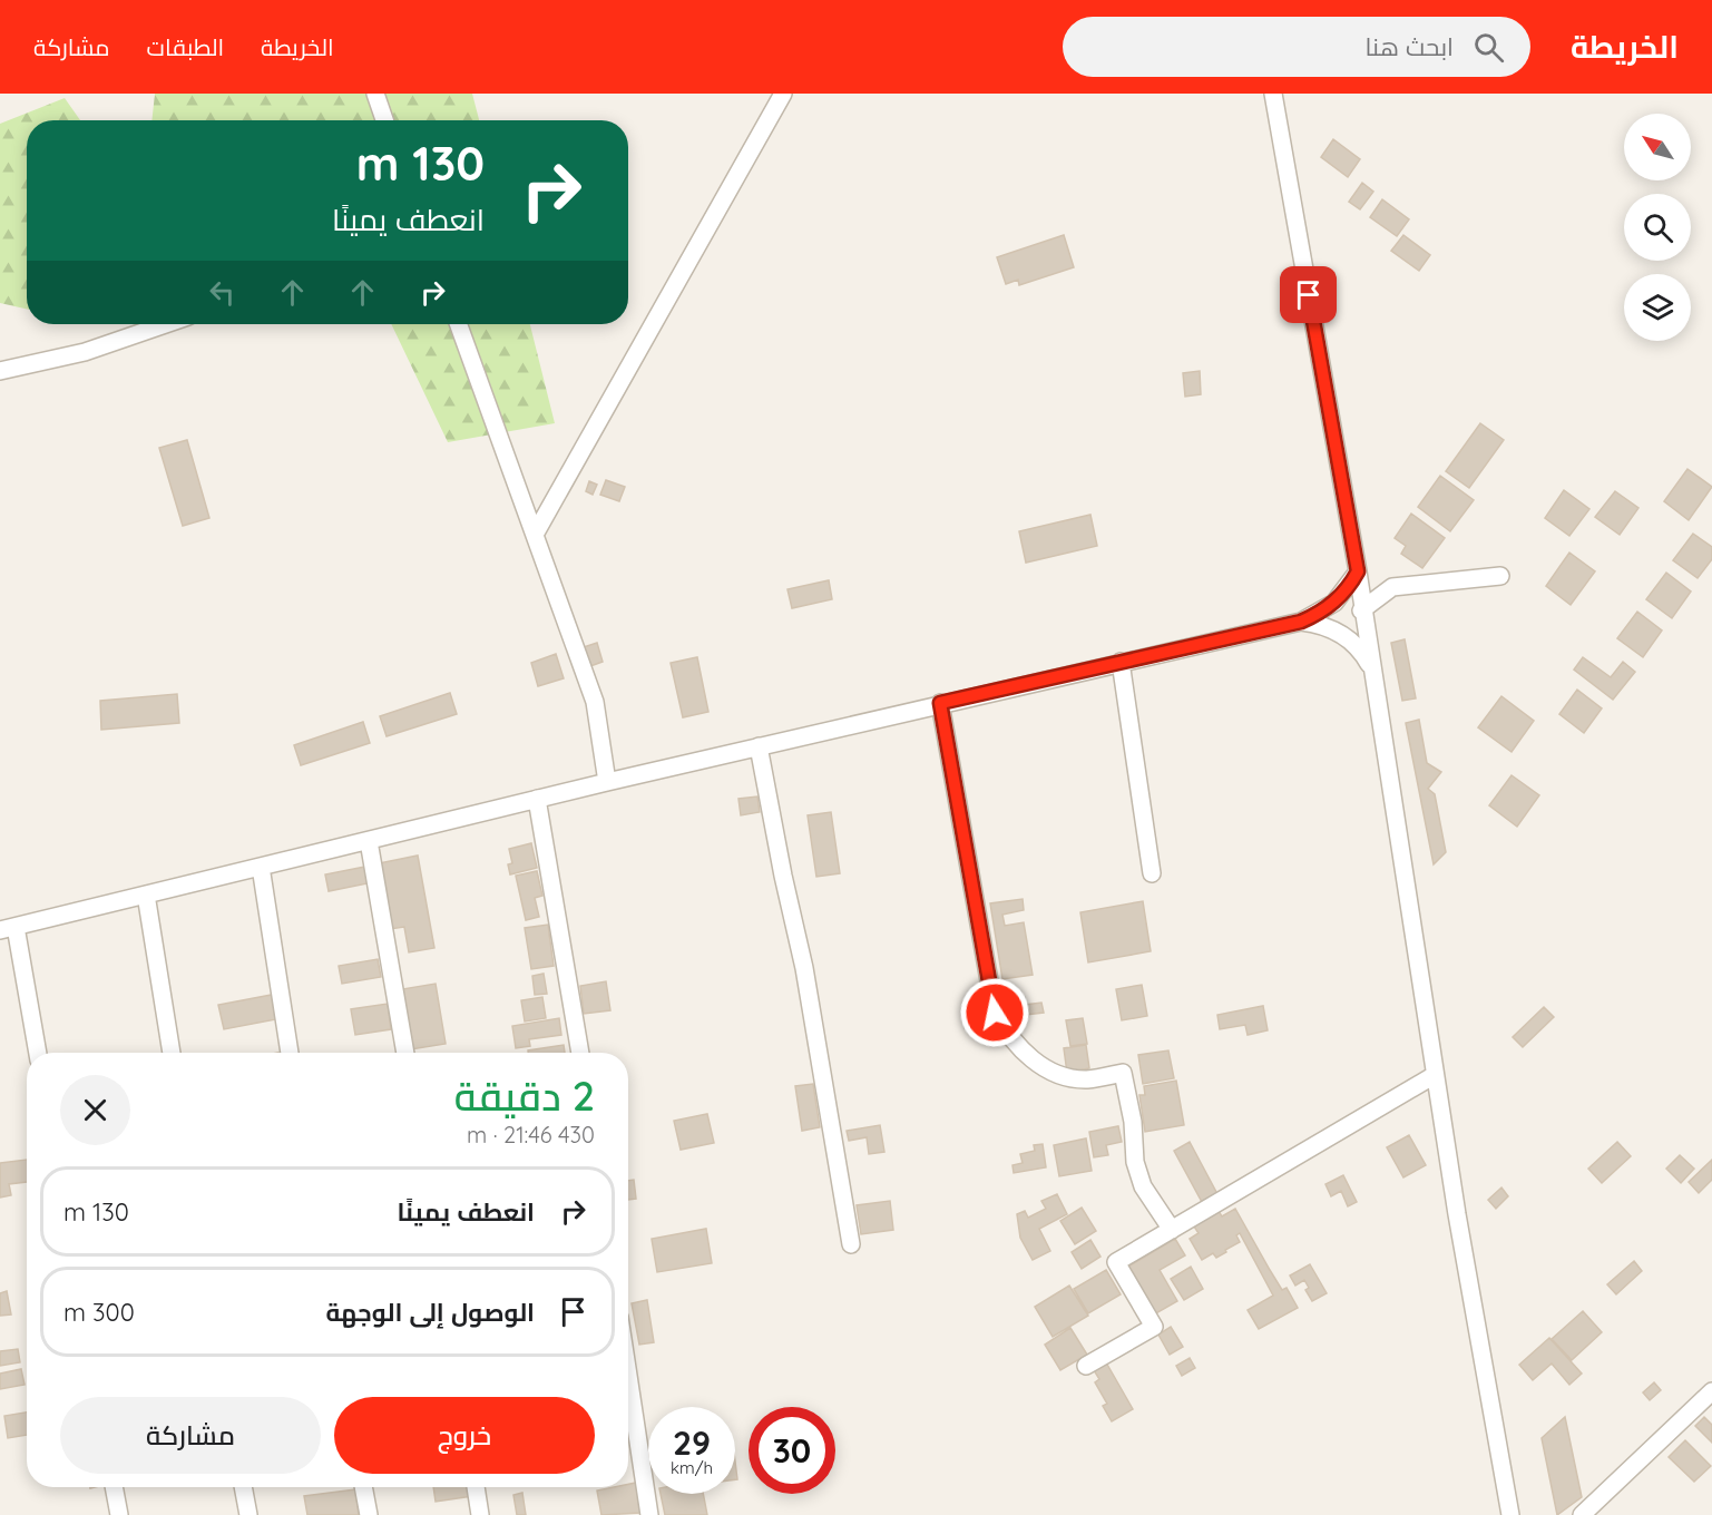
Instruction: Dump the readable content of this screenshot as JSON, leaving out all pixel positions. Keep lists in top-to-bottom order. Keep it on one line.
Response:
{"north":"top left","page":{"header":"الخريطة","search":"ابحث هنا","nav":["الخريطة","الطبقات","مشاركة"],"turn":["130 m","انعطف يمينًا"],"heading":["2 دقيقة","430 m · 21:46"],"list":[{"name":"انعطف يمينًا","value":"130 m"},{"name":"الوصول إلى الوجهة","value":"300 m"}],"buttons":["خروج","مشاركة"],"speed":"29 km/h","limit":"30"}}
